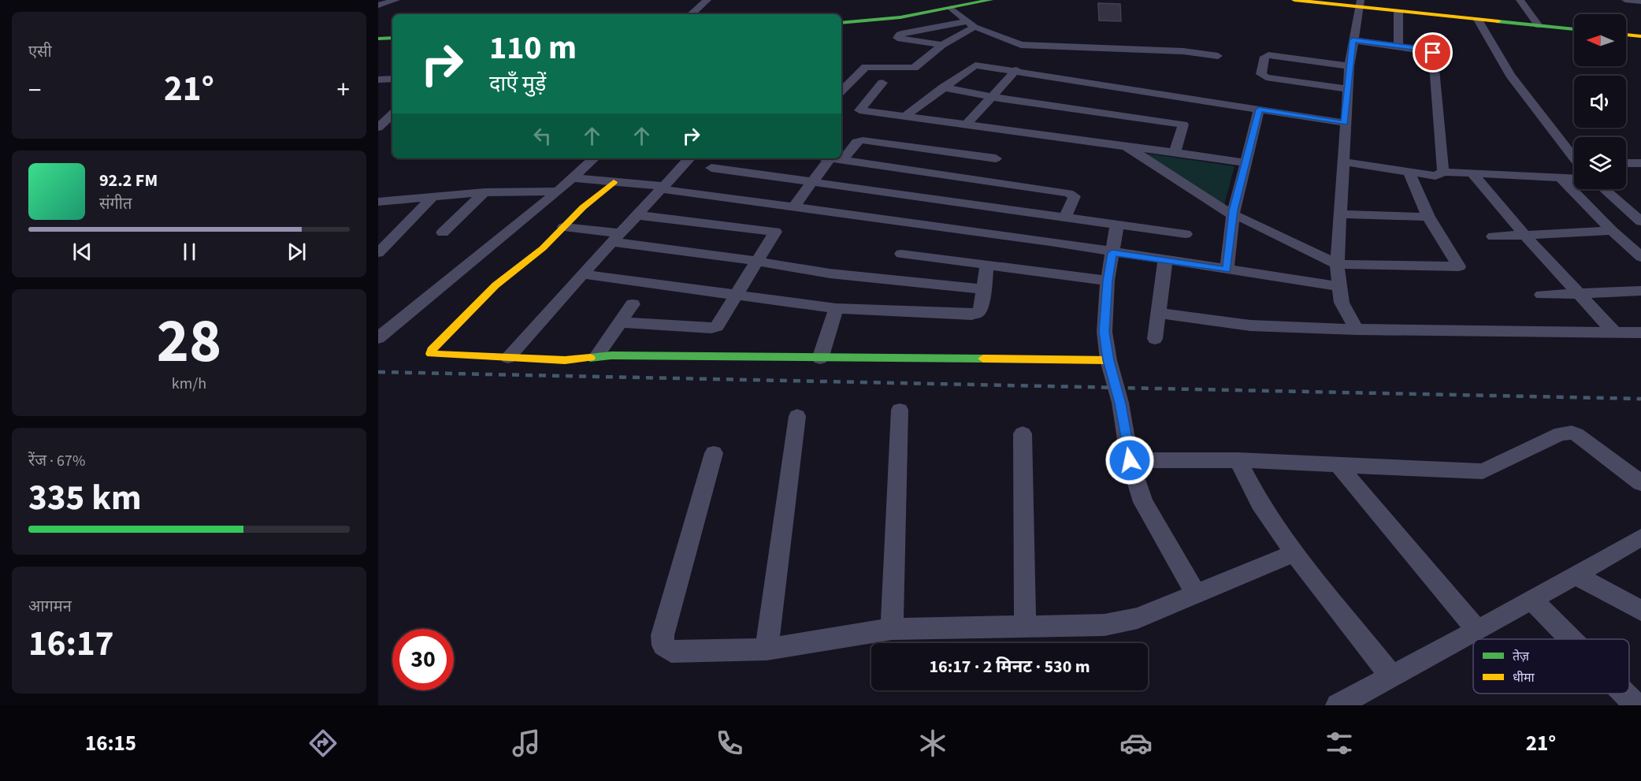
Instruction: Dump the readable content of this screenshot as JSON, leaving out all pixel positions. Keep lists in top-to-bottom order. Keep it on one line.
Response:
{"legend":["तेज़","धीमा"],"north":"left","page":{"tile":["एसी",["28","km/h"],["रेंज · 67%","335 km"],["आगमन","16:17"]],"turn":["110 m","दाएँ मुड़ें"],"heat":["−","21°","+"],"song":["92.2 FM","संगीत"],"limit":"30","trip":"16:17 · 2 मिनट · 530 m","tabs":["16:15","21°"]}}
